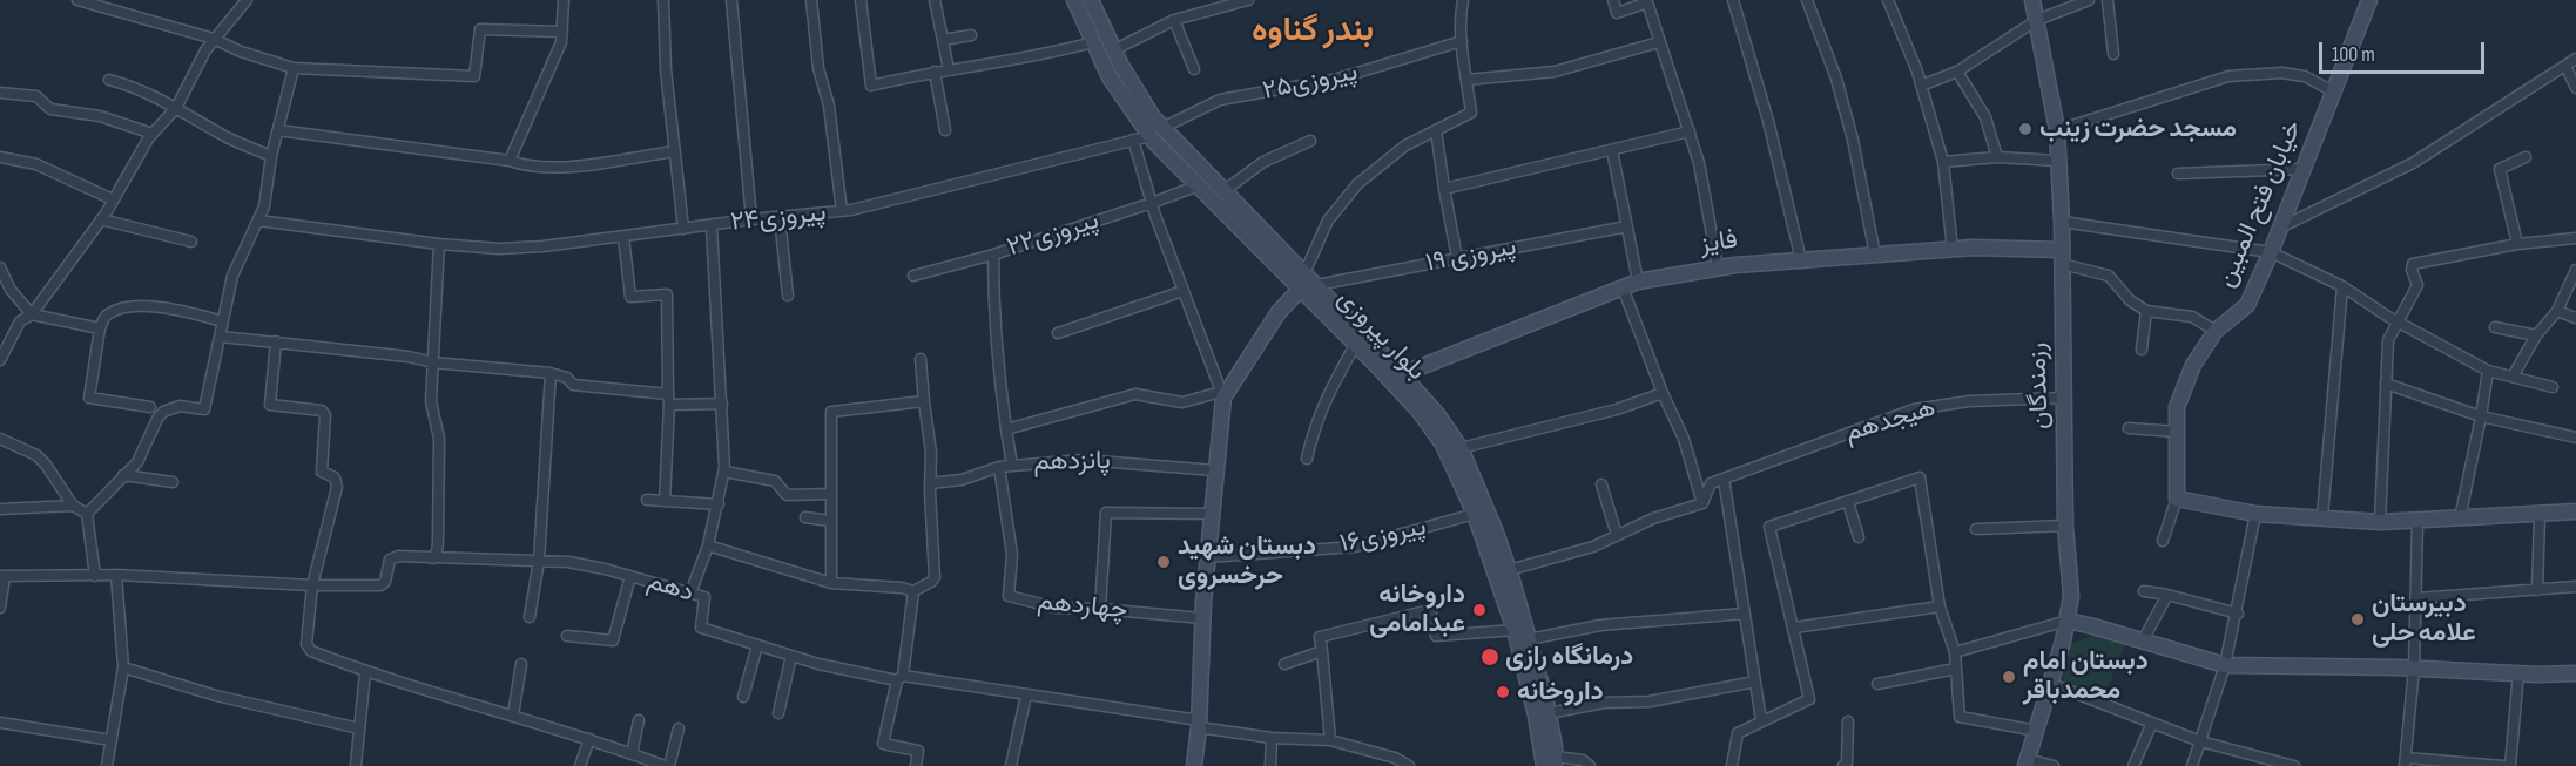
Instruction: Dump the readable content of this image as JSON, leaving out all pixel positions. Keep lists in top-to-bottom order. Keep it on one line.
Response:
{"streets":{"street":["پیروزی۲۵","خیابان فتح المبین","پیروزی۲۴","پیروزی۲۲","فایز","پیروزی ۱۹","بلوار پیروزی","رزمندگان","هیجدهم","پانزدهم","پیروزی۱۶","دهم","چهاردهم"]},"crossings":[["پیروزی۲۵","پیروزی۲۴"],["پیروزی۲۵","بلوار پیروزی"],["پیروزی۲۴","بلوار پیروزی"],["پیروزی۲۲","بلوار پیروزی"],["پیروزی۲۲","پانزدهم"],["فایز","بلوار پیروزی"],["فایز","رزمندگان"],["پیروزی ۱۹","بلوار پیروزی"],["بلوار پیروزی","پیروزی۱۶"],["رزمندگان","هیجدهم"],["پانزدهم","چهاردهم"]],"districts":["بندر گناوه"],"places":["مسجد حضرت زینب","دبستان شهید حرخسروی","داروخانه عبدامامی","دبیرستان علامه حلی","درمانگاه رازی","دبستان امام محمدباقر","داروخانه"],"scale_bar":"100 m"}
